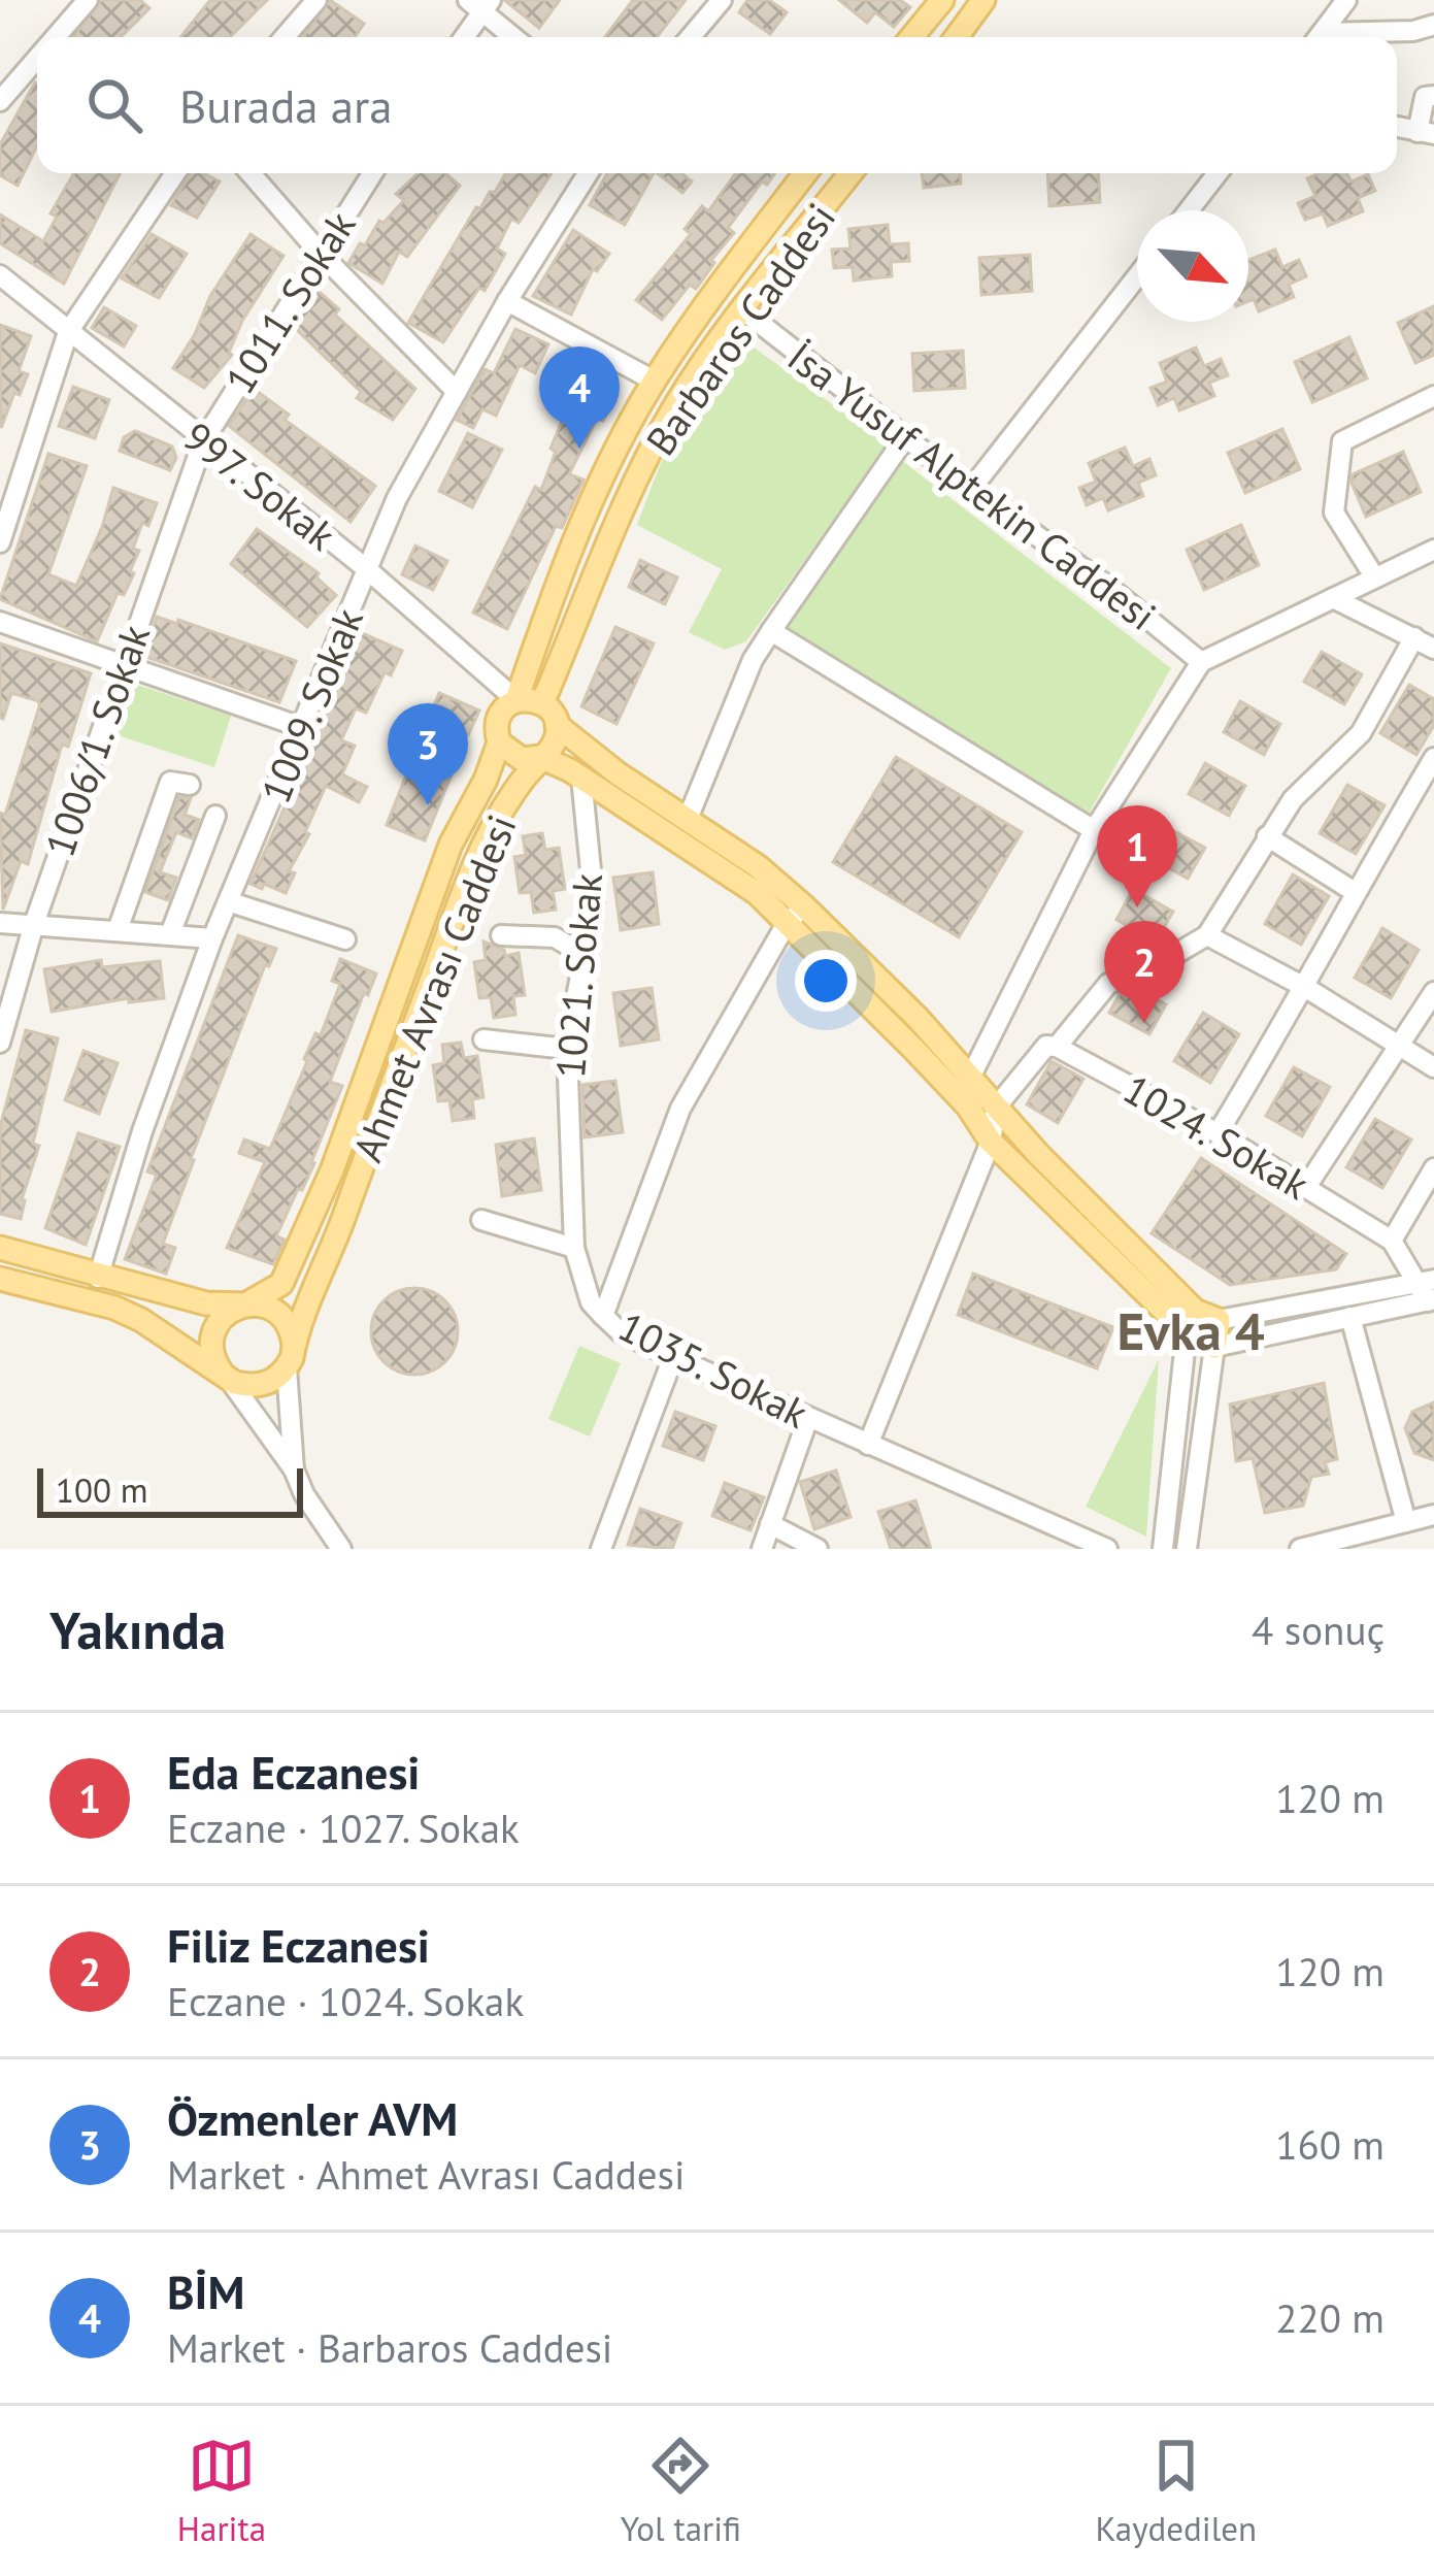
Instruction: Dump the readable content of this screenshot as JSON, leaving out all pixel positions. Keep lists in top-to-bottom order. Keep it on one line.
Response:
{"streets":{"main road":["Barbaros Caddesi","Ahmet Avrası Caddesi"],"street":["1011. Sokak","997. Sokak","İsa Yusuf Alptekin Caddesi","1009. Sokak","1006/1. Sokak","1021. Sokak","1024. Sokak","1035. Sokak"]},"crossings":[["1011. Sokak","997. Sokak"],["1011. Sokak","1006/1. Sokak"],["Barbaros Caddesi","997. Sokak"],["Barbaros Caddesi","İsa Yusuf Alptekin Caddesi"],["Barbaros Caddesi","Ahmet Avrası Caddesi"],["997. Sokak","1009. Sokak"],["997. Sokak","1006/1. Sokak"],["997. Sokak","Ahmet Avrası Caddesi"],["1021. Sokak","1035. Sokak"]],"districts":["Evka 4"],"scale_bar":"100 m","north":"bottom right","page":{"search":"Burada ara","pins":["4","3","1","2"],"scale":"100 m","heading":["Yakında","4 sonuç"],"list":[{"mark":"1","name":"Eda Eczanesi","note":"Eczane · 1027. Sokak","value":"120 m"},{"mark":"2","name":"Filiz Eczanesi","note":"Eczane · 1024. Sokak","value":"120 m"},{"mark":"3","name":"Özmenler AVM","note":"Market · Ahmet Avrası Caddesi","value":"160 m"},{"mark":"4","name":"BİM","note":"Market · Barbaros Caddesi","value":"220 m"}],"nav":["Harita","Yol tarifi","Kaydedilen"]}}
